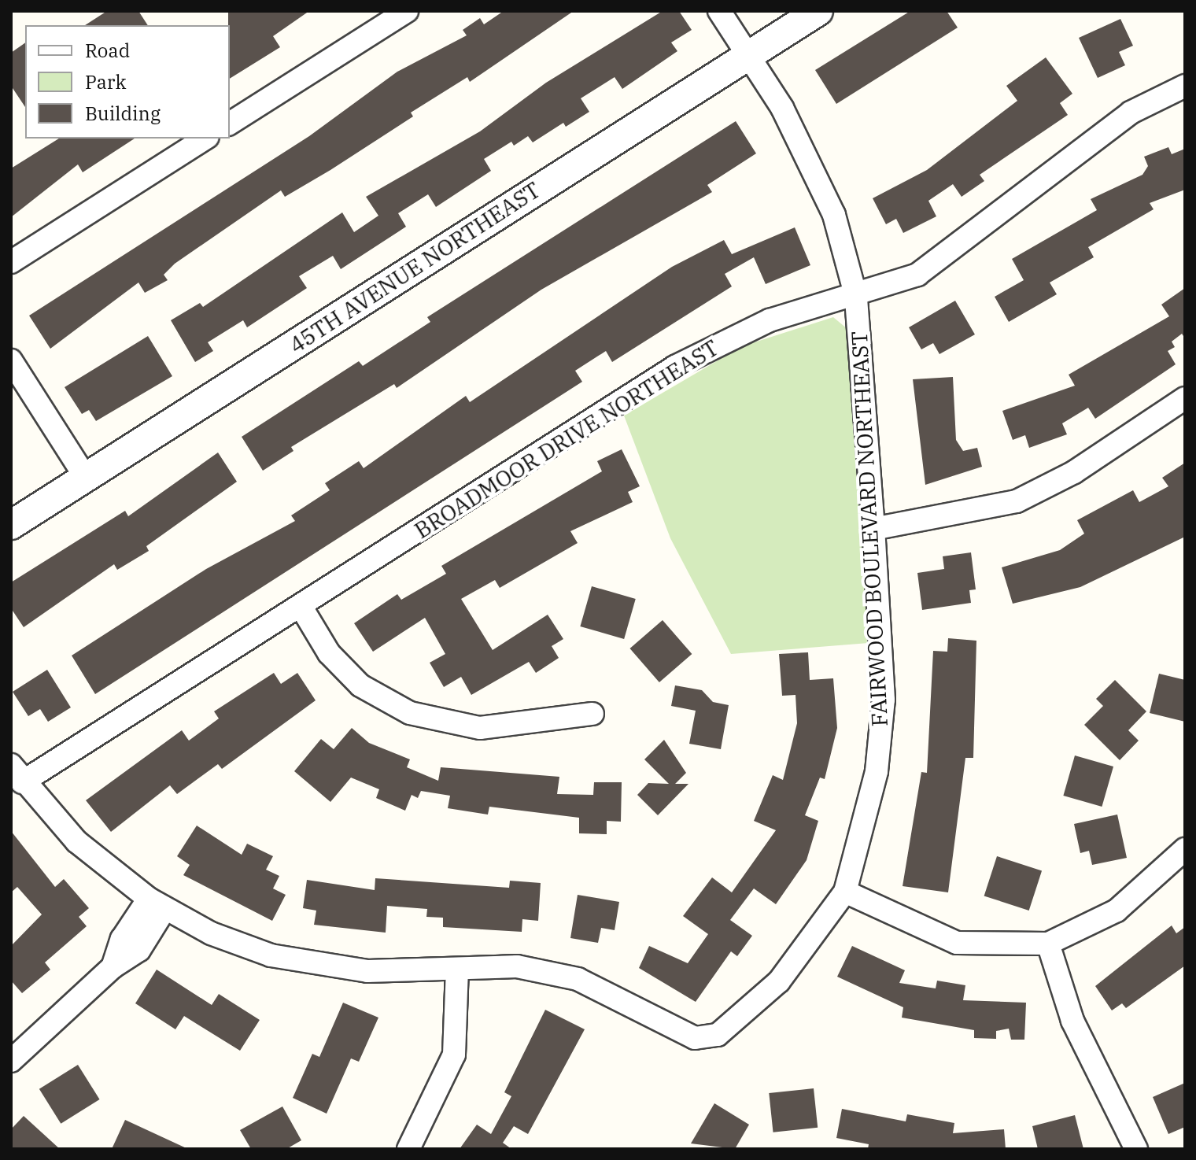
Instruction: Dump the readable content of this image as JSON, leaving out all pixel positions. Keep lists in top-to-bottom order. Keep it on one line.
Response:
{"streets":{"street":["45TH AVENUE NORTHEAST","BROADMOOR DRIVE NORTHEAST","FAIRWOOD BOULEVARD NORTHEAST"]},"crossings":[["45TH AVENUE NORTHEAST","FAIRWOOD BOULEVARD NORTHEAST"],["BROADMOOR DRIVE NORTHEAST","FAIRWOOD BOULEVARD NORTHEAST"]],"legend":["Road","Park","Building"]}
